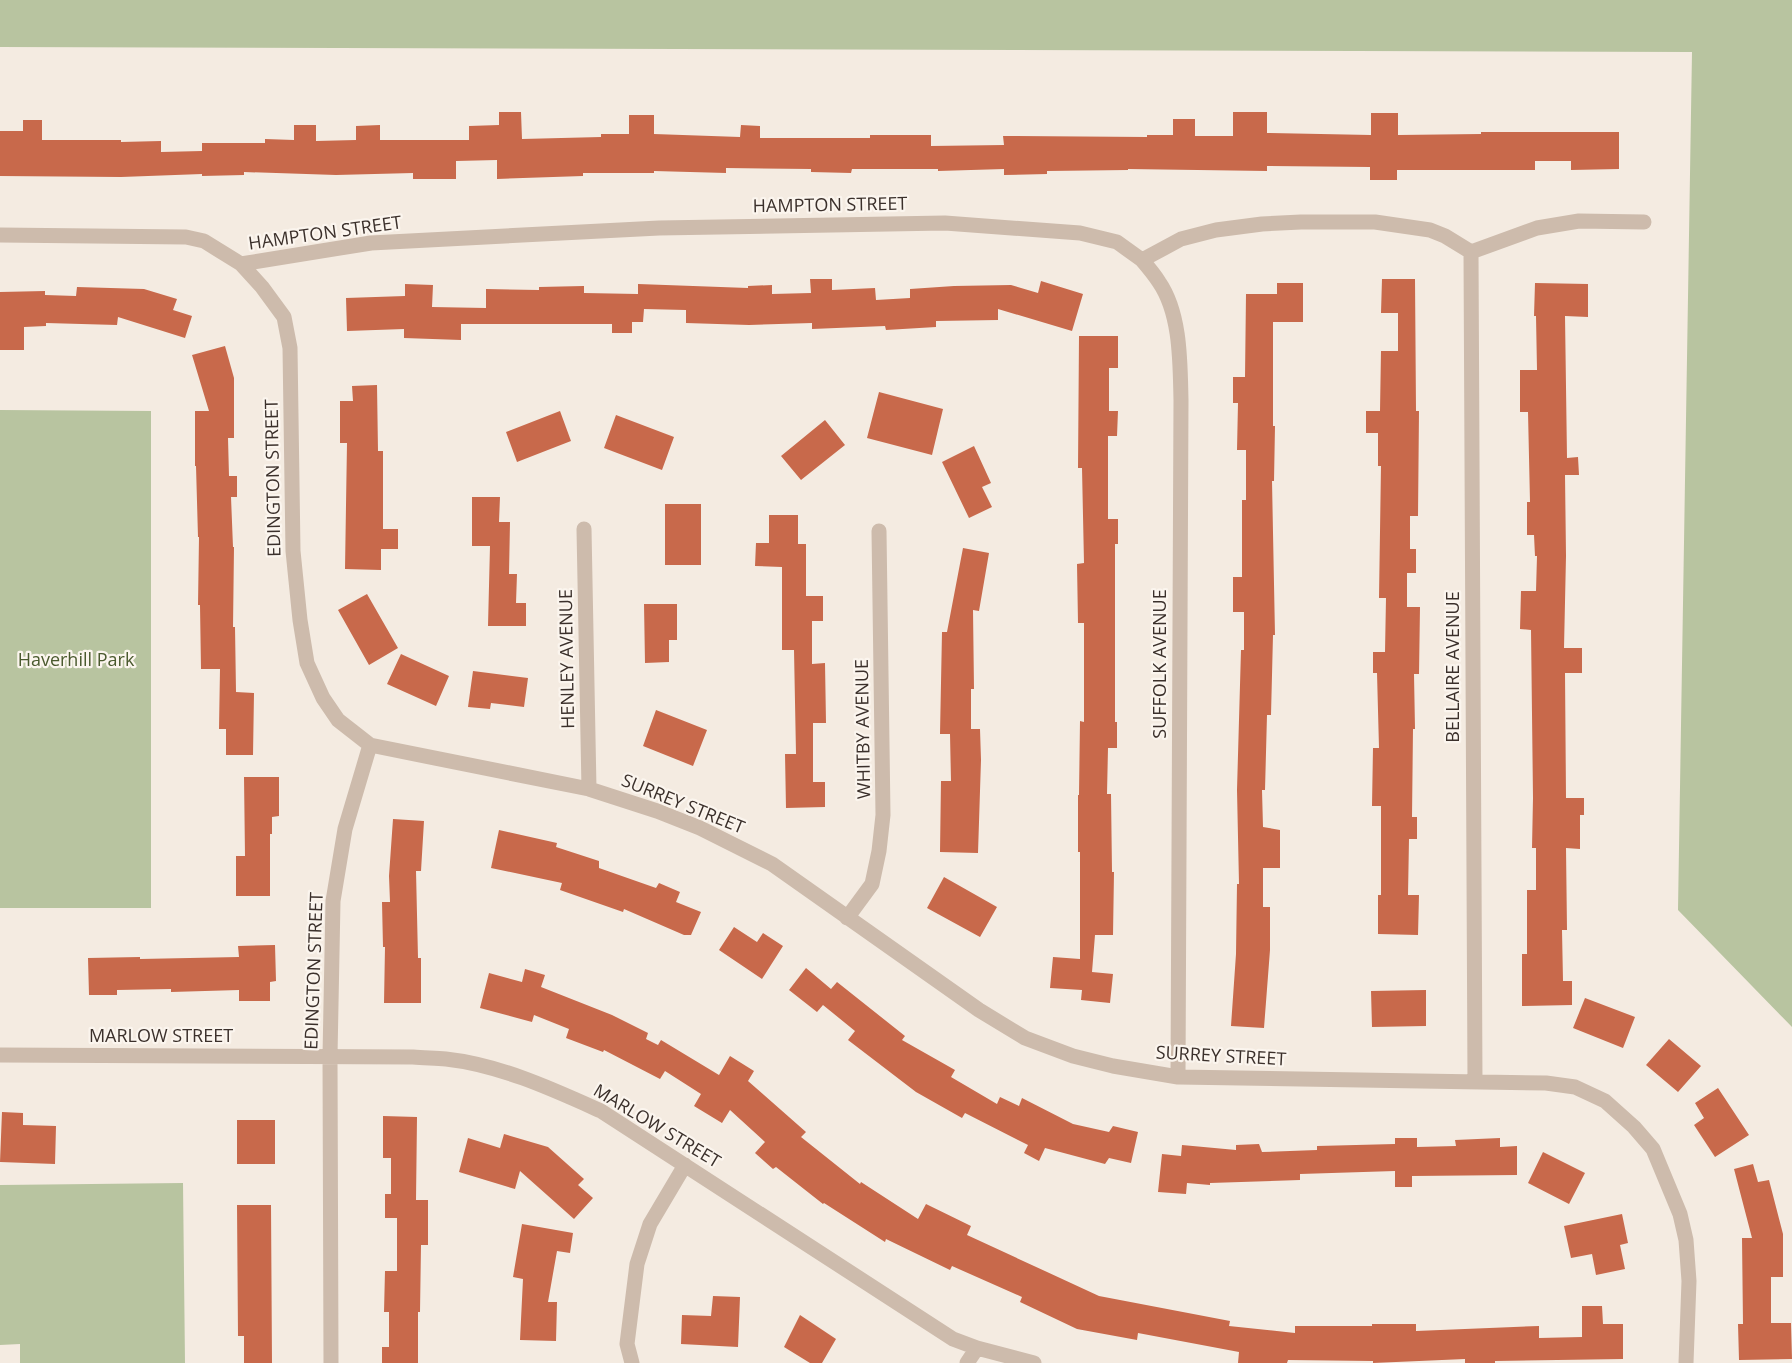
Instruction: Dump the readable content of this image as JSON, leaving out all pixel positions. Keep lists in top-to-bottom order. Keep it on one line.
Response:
{"streets":{"street":["HAMPTON STREET","EDINGTON STREET","HENLEY AVENUE","SUFFOLK AVENUE","BELLAIRE AVENUE","WHITBY AVENUE","SURREY STREET","MARLOW STREET"]},"crossings":[["HAMPTON STREET","EDINGTON STREET"],["HAMPTON STREET","SUFFOLK AVENUE"],["EDINGTON STREET","SURREY STREET"],["EDINGTON STREET","MARLOW STREET"],["HENLEY AVENUE","SURREY STREET"],["SUFFOLK AVENUE","SURREY STREET"],["BELLAIRE AVENUE","SURREY STREET"],["WHITBY AVENUE","SURREY STREET"]],"parks":["Haverhill Park"]}
